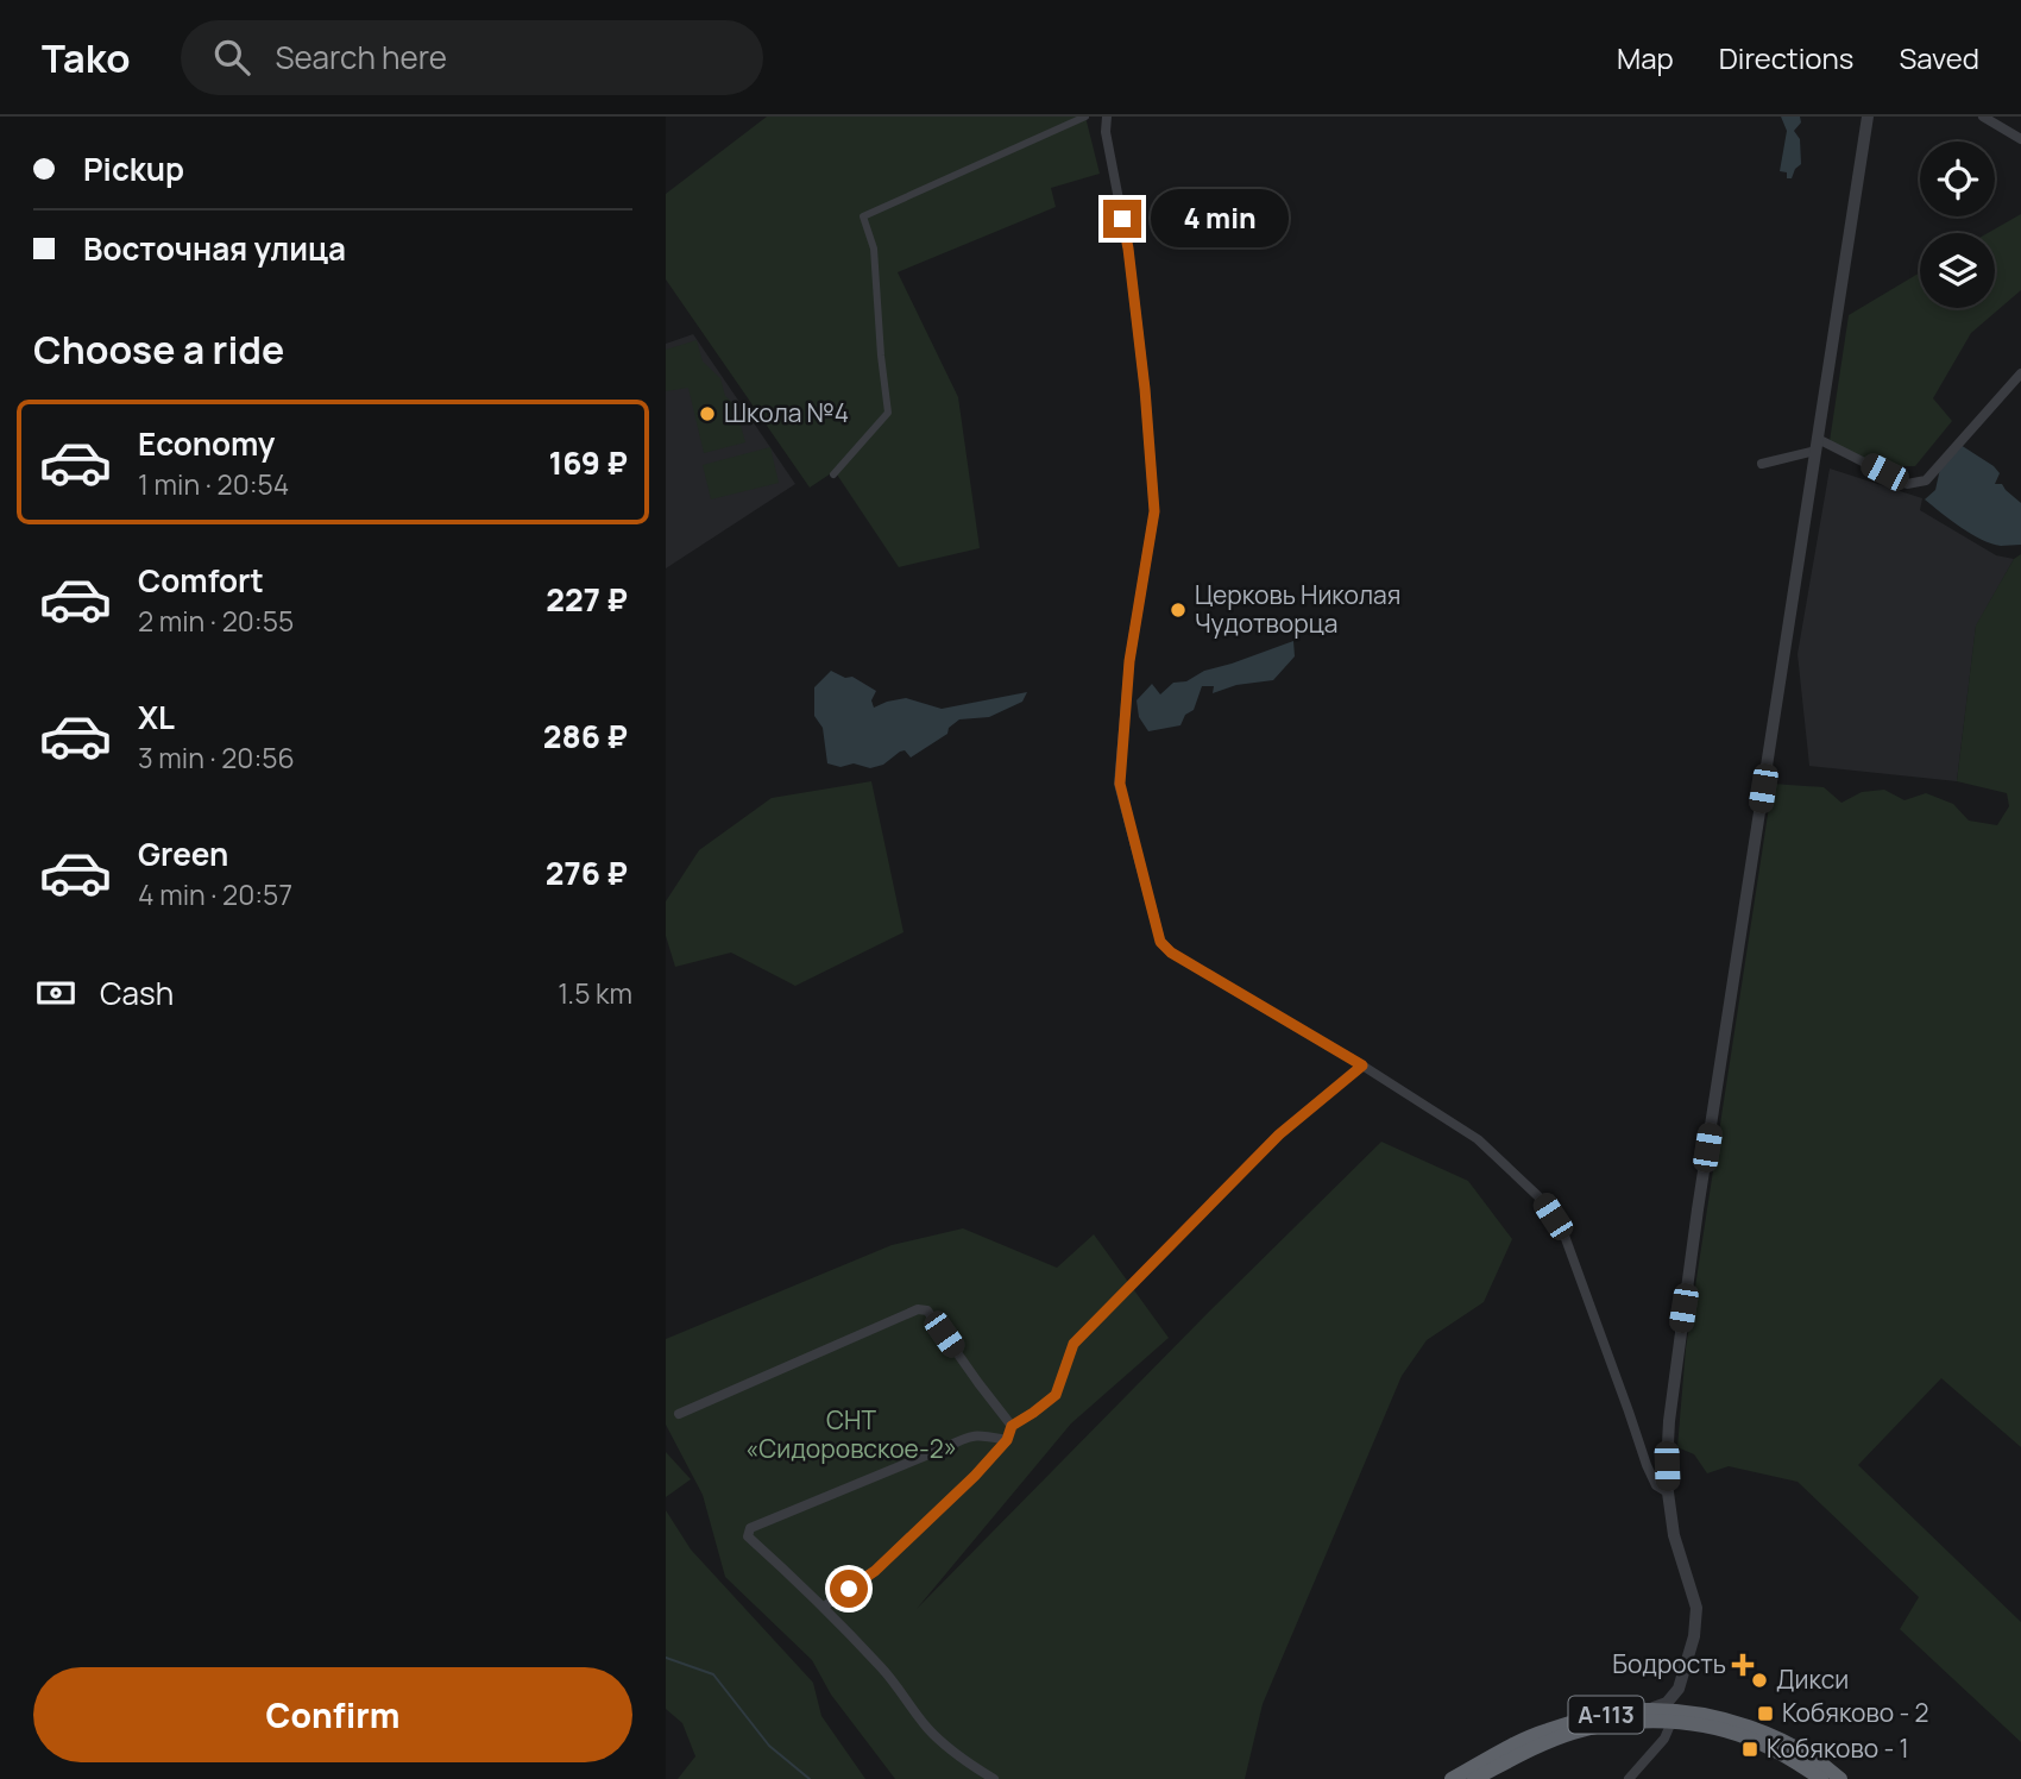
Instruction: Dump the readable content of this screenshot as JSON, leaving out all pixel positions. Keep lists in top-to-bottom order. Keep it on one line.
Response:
{"streets":{"highway":["А-113"]},"parks":["СНТ «Сидоровское-2»"],"places":{"other":["Школа №4","Церковь Николая Чудотворца","Дикси"],"health":["Бодрость"],"transit":["Кобяково - 2","Кобяково - 1"]},"page":{"header":"Tako","search":"Search here","nav":["Map","Directions","Saved"],"banner":["Pickup","Восточная улица"],"bubble":"4 min","heading":"Choose a ride","list":[{"name":"Economy","note":"1 min · 20:54","value":"169 ₽"},{"name":"Comfort","note":"2 min · 20:55","value":"227 ₽"},{"name":"XL","note":"3 min · 20:56","value":"286 ₽"},{"name":"Green","note":"4 min · 20:57","value":"276 ₽"}],"pay":["Cash","1.5 km"],"buttons":"Confirm"}}
